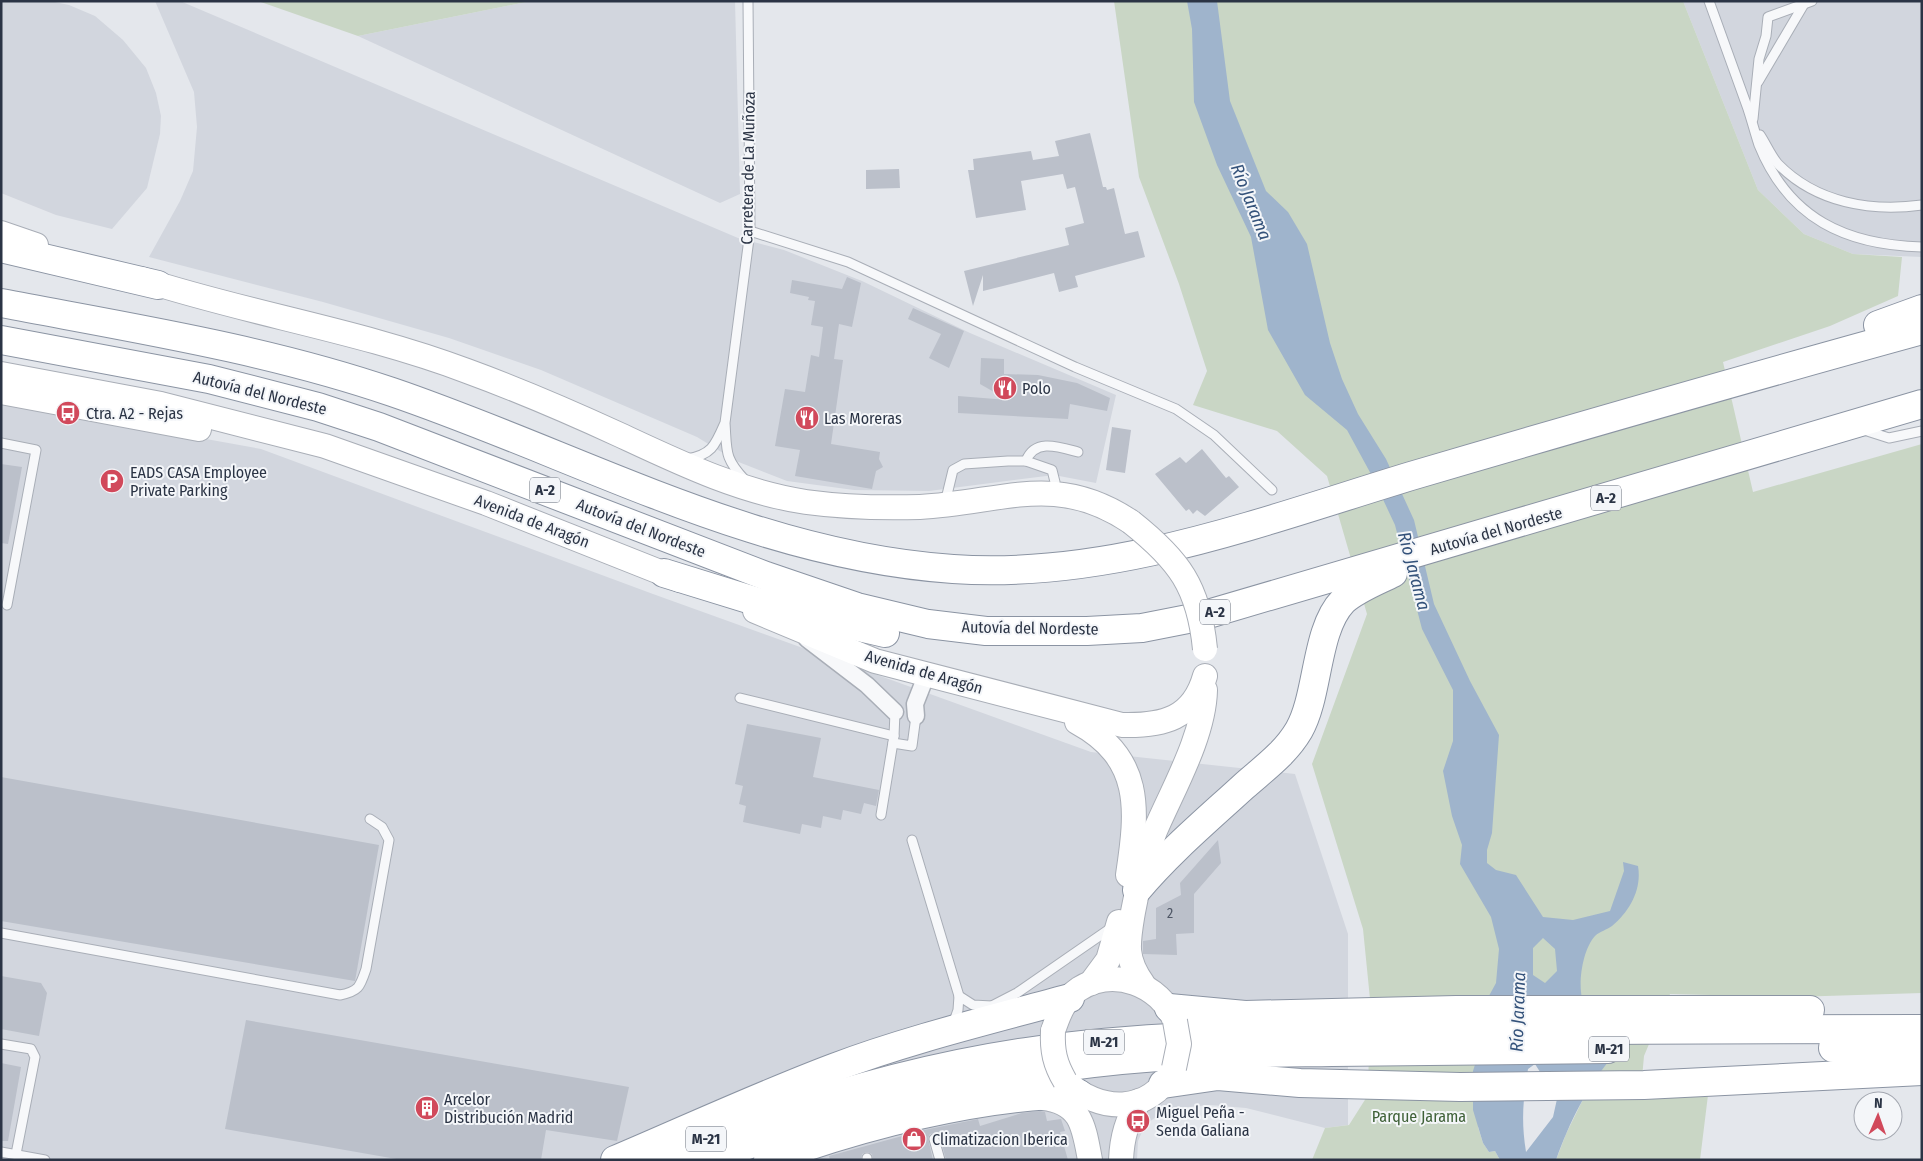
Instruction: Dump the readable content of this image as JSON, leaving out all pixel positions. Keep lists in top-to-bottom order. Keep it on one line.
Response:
{"streets":{"highway":["Autovía del Nordeste","A-2","M-21"],"street":["Avenida de Aragón"],"lane":["Carretera de La Muñoza"]},"water":["Río Jarama"],"parks":["Parque Jarama"],"places":{"restaurant":["Polo","Las Moreras"],"bus stop":["Ctra. A2 - Rejas","Miguel Peña - Senda Galiana"],"parking":["EADS CASA Employee Private Parking"],"building":["Arcelor Distribución Madrid"],"shop":["Climatizacion Iberica"]},"house_numbers":["2"],"north":"top"}
